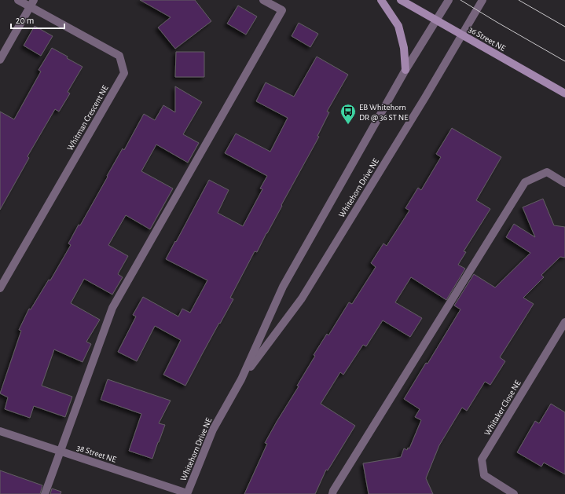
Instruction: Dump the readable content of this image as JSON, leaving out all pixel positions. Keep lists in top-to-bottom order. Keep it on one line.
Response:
{"streets":{"main road":["36 Street NE"],"street":["Whitman Crescent NE","Whitehorn Drive NE","Whitaker Close NE","38 Street NE"]},"crossings":[["36 Street NE","Whitehorn Drive NE"],["Whitehorn Drive NE","38 Street NE"]],"places":{"bus stop":["EB Whitehorn DR @ 36 ST NE"]},"scale_bar":"20 m"}
